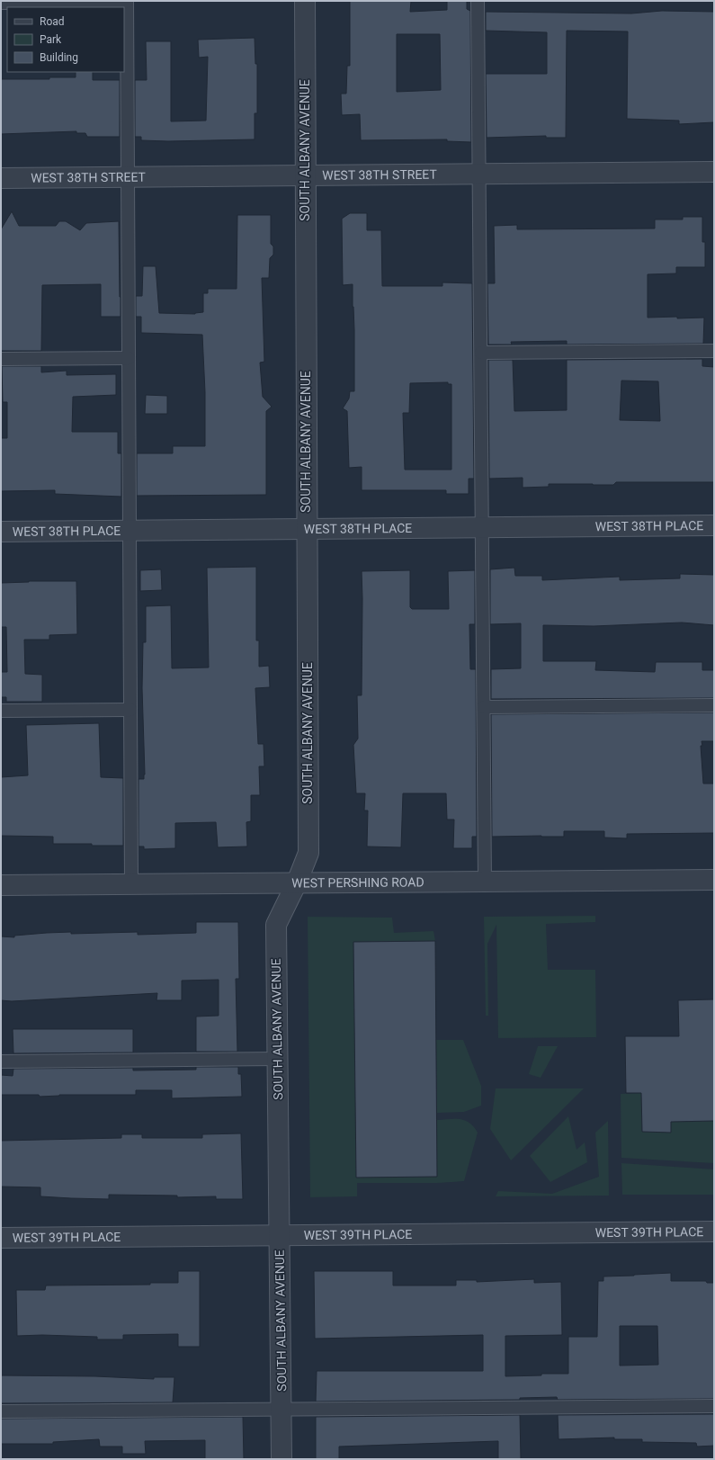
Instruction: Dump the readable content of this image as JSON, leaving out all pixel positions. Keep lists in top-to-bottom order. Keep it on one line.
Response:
{"streets":{"street":["SOUTH ALBANY AVENUE","WEST 38TH STREET","WEST 38TH PLACE","WEST PERSHING ROAD","WEST 39TH PLACE"]},"crossings":[["SOUTH ALBANY AVENUE","WEST 38TH STREET"],["SOUTH ALBANY AVENUE","WEST 38TH PLACE"],["SOUTH ALBANY AVENUE","WEST PERSHING ROAD"],["SOUTH ALBANY AVENUE","WEST 39TH PLACE"]],"legend":["Road","Park","Building"]}
